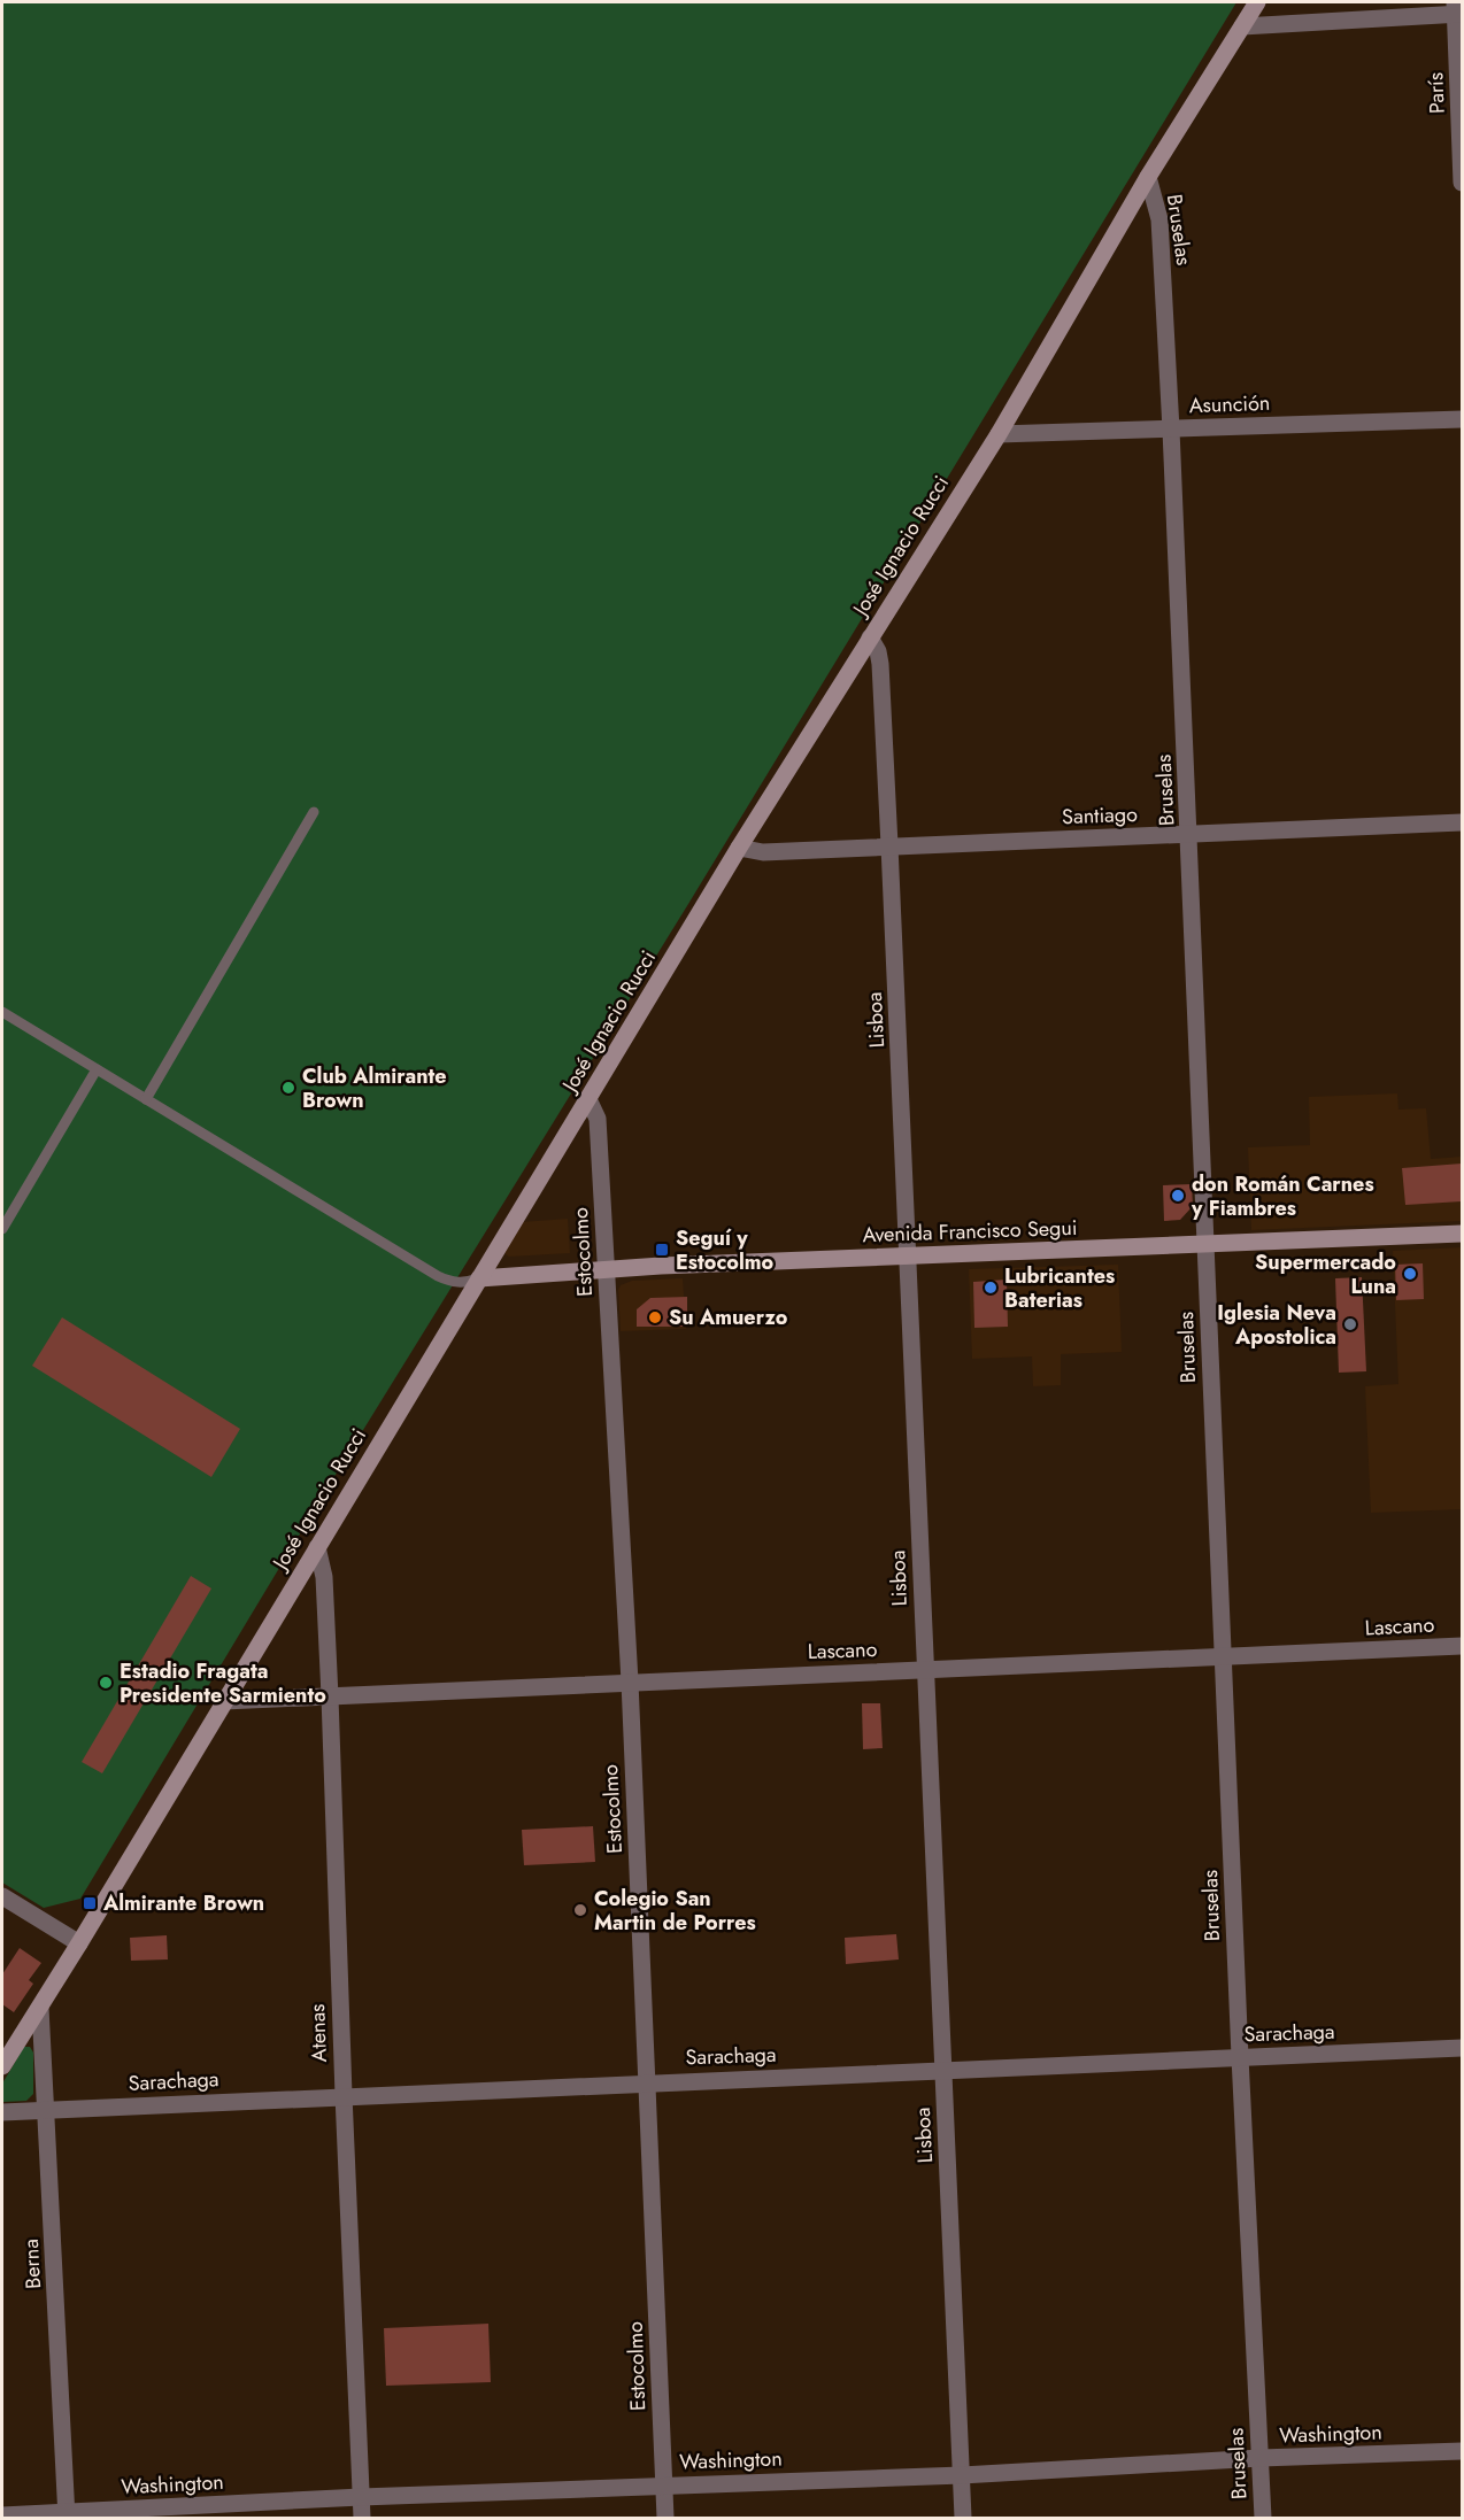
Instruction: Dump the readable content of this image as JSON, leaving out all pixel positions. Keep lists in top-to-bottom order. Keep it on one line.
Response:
{"streets":{"street":["París","Bruselas","Asunción","José Ignacio Rucci","Santiago","Lisboa","Avenida Francisco Segui","Estocolmo","Lascano","Atenas","Sarachaga","Berna","Washington"]},"crossings":[["Bruselas","Asunción"],["Bruselas","José Ignacio Rucci"],["Bruselas","Santiago"],["Bruselas","Avenida Francisco Segui"],["Bruselas","Lascano"],["Bruselas","Sarachaga"],["Bruselas","Washington"],["Asunción","José Ignacio Rucci"],["José Ignacio Rucci","Santiago"],["José Ignacio Rucci","Lisboa"],["José Ignacio Rucci","Avenida Francisco Segui"],["José Ignacio Rucci","Estocolmo"],["José Ignacio Rucci","Lascano"],["José Ignacio Rucci","Atenas"],["José Ignacio Rucci","Berna"],["Santiago","Lisboa"],["Lisboa","Avenida Francisco Segui"],["Lisboa","Lascano"],["Lisboa","Sarachaga"],["Lisboa","Washington"],["Avenida Francisco Segui","Estocolmo"],["Estocolmo","Lascano"],["Estocolmo","Sarachaga"],["Estocolmo","Washington"],["Lascano","Atenas"],["Atenas","Sarachaga"],["Atenas","Washington"],["Sarachaga","Berna"],["Berna","Washington"]],"places":{"other":["Club Almirante Brown","don Román Carnes y Fiambres","Supermercado Luna","Lubricantes Baterias","Su Amuerzo","Iglesia Neva Apostolica","Estadio Fragata Presidente Sarmiento","Colegio San Martin de Porres"],"transit":["Seguí y Estocolmo","Almirante Brown"]}}
